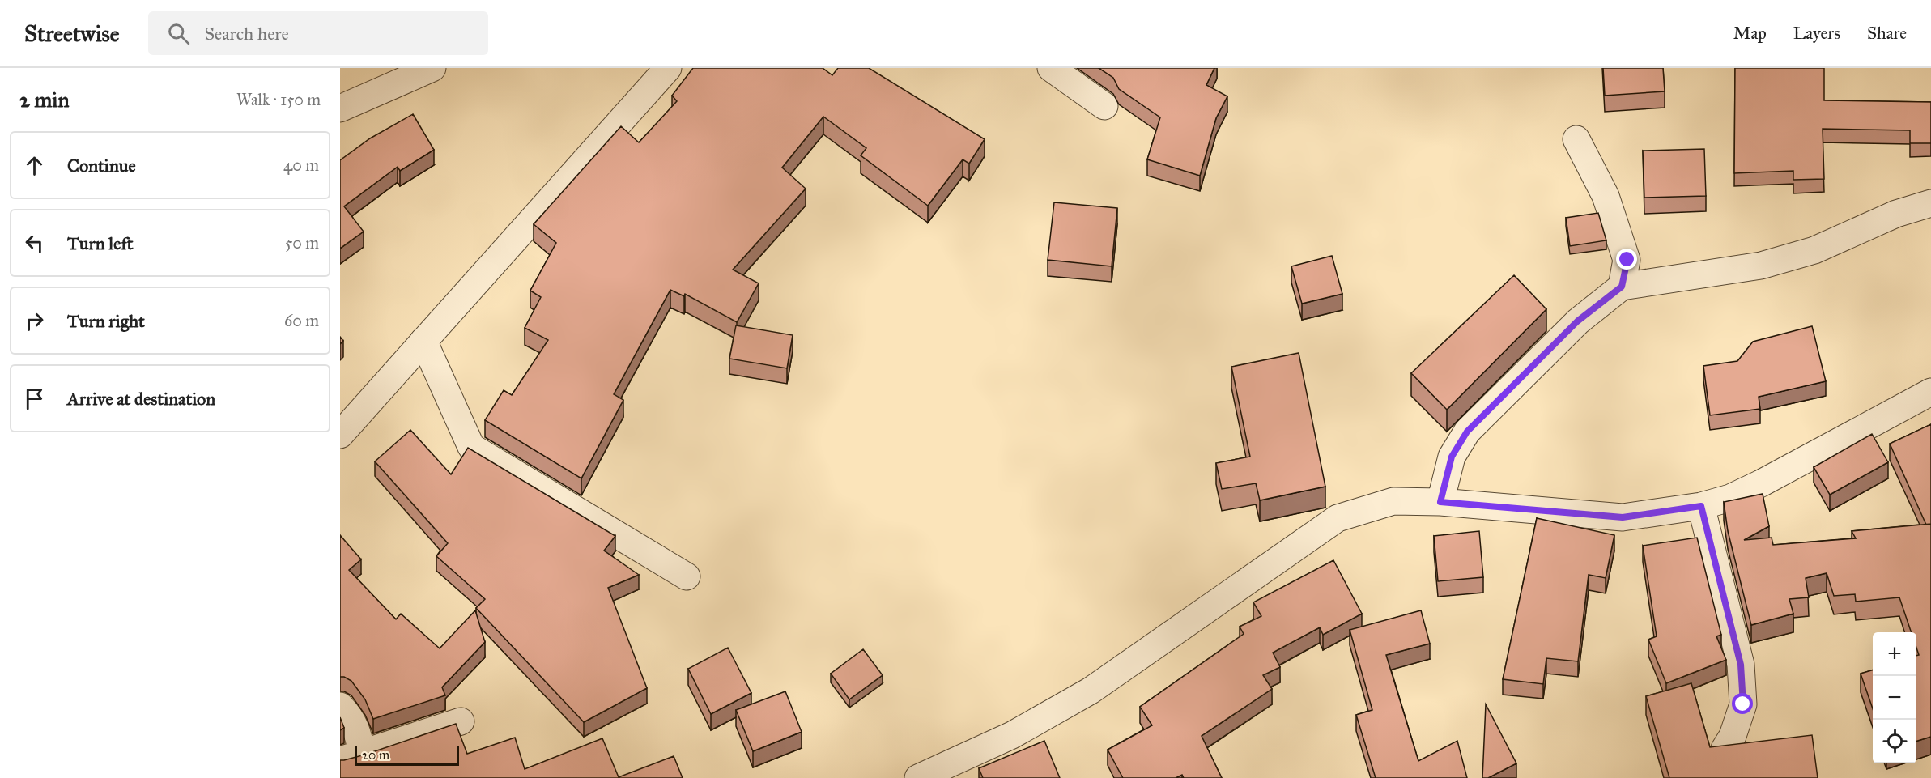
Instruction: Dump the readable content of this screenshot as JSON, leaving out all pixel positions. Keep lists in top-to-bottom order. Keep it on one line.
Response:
{"scale_bar":"20 m","page":{"header":"Streetwise","search":"Search here","nav":["Map","Layers","Share"],"heading":["2 min","Walk · 150 m"],"list":[["Continue","40 m"],["Turn left","50 m"],["Turn right","60 m"],"Arrive at destination"],"map_buttons":["+","−"],"scale":"20 m"}}
